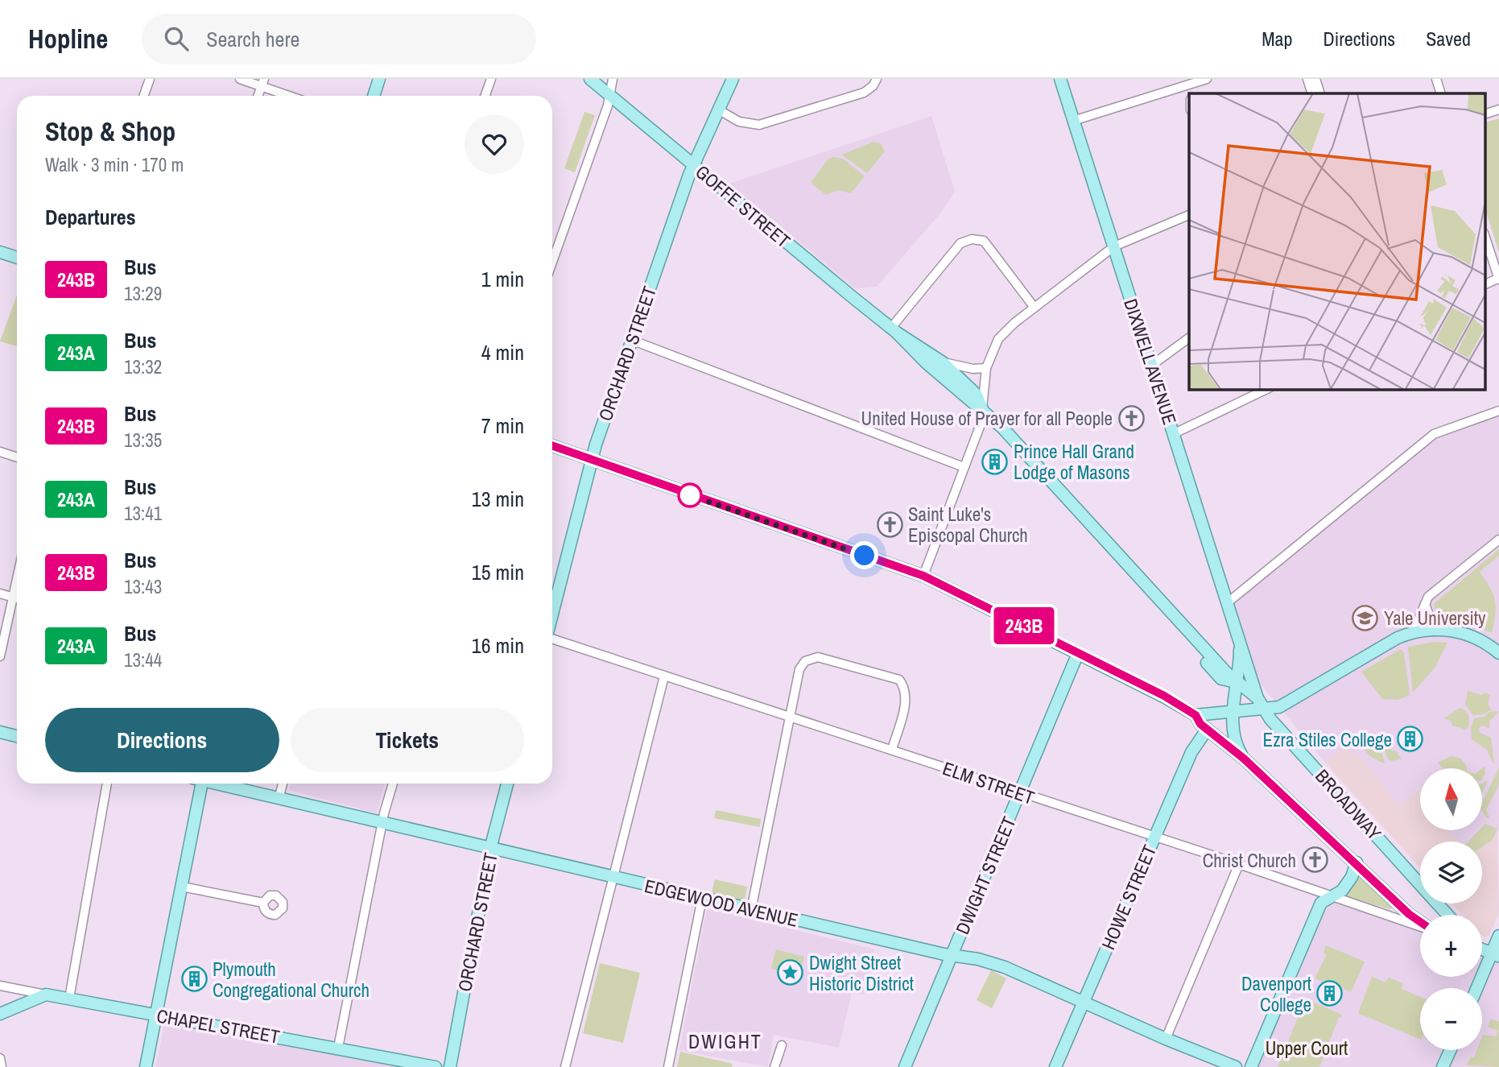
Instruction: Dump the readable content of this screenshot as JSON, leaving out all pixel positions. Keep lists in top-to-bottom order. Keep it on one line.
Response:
{"streets":{"main road":["GOFFE STREET","ORCHARD STREET","DIXWELL AVENUE","BROADWAY","DWIGHT STREET","HOWE STREET","EDGEWOOD AVENUE","CHAPEL STREET"],"street":["ELM STREET"]},"crossings":[["GOFFE STREET","ORCHARD STREET"],["GOFFE STREET","DIXWELL AVENUE"],["GOFFE STREET","BROADWAY"],["ORCHARD STREET","EDGEWOOD AVENUE"],["DIXWELL AVENUE","BROADWAY"],["ELM STREET","DWIGHT STREET"],["ELM STREET","HOWE STREET"],["BROADWAY","HOWE STREET"],["DWIGHT STREET","EDGEWOOD AVENUE"],["HOWE STREET","EDGEWOOD AVENUE"]],"districts":["DWIGHT"],"parks":["Upper Court"],"places":{"church":["United House of Prayer for all People","Saint Luke's Episcopal Church","Christ Church"],"building":["Prince Hall Grand Lodge of Masons","Ezra Stiles College","Plymouth Congregational Church","Davenport College"],"school or university":["Yale University"],"place":["Dwight Street Historic District"]},"lines":["bus line 243B"],"north":"top","page":{"header":"Hopline","search":"Search here","nav":["Map","Directions","Saved"],"on_map":"243B","heading":[["Stop & Shop","Walk · 3 min · 170 m"],"Departures"],"list":[{"mark":"243B","name":"Bus","note":"13:29","value":"1 min"},{"mark":"243A","name":"Bus","note":"13:32","value":"4 min"},{"mark":"243B","name":"Bus","note":"13:35","value":"7 min"},{"mark":"243A","name":"Bus","note":"13:41","value":"13 min"},{"mark":"243B","name":"Bus","note":"13:43","value":"15 min"},{"mark":"243A","name":"Bus","note":"13:44","value":"16 min"}],"buttons":["Directions","Tickets"],"map_buttons":["+","−"]}}
